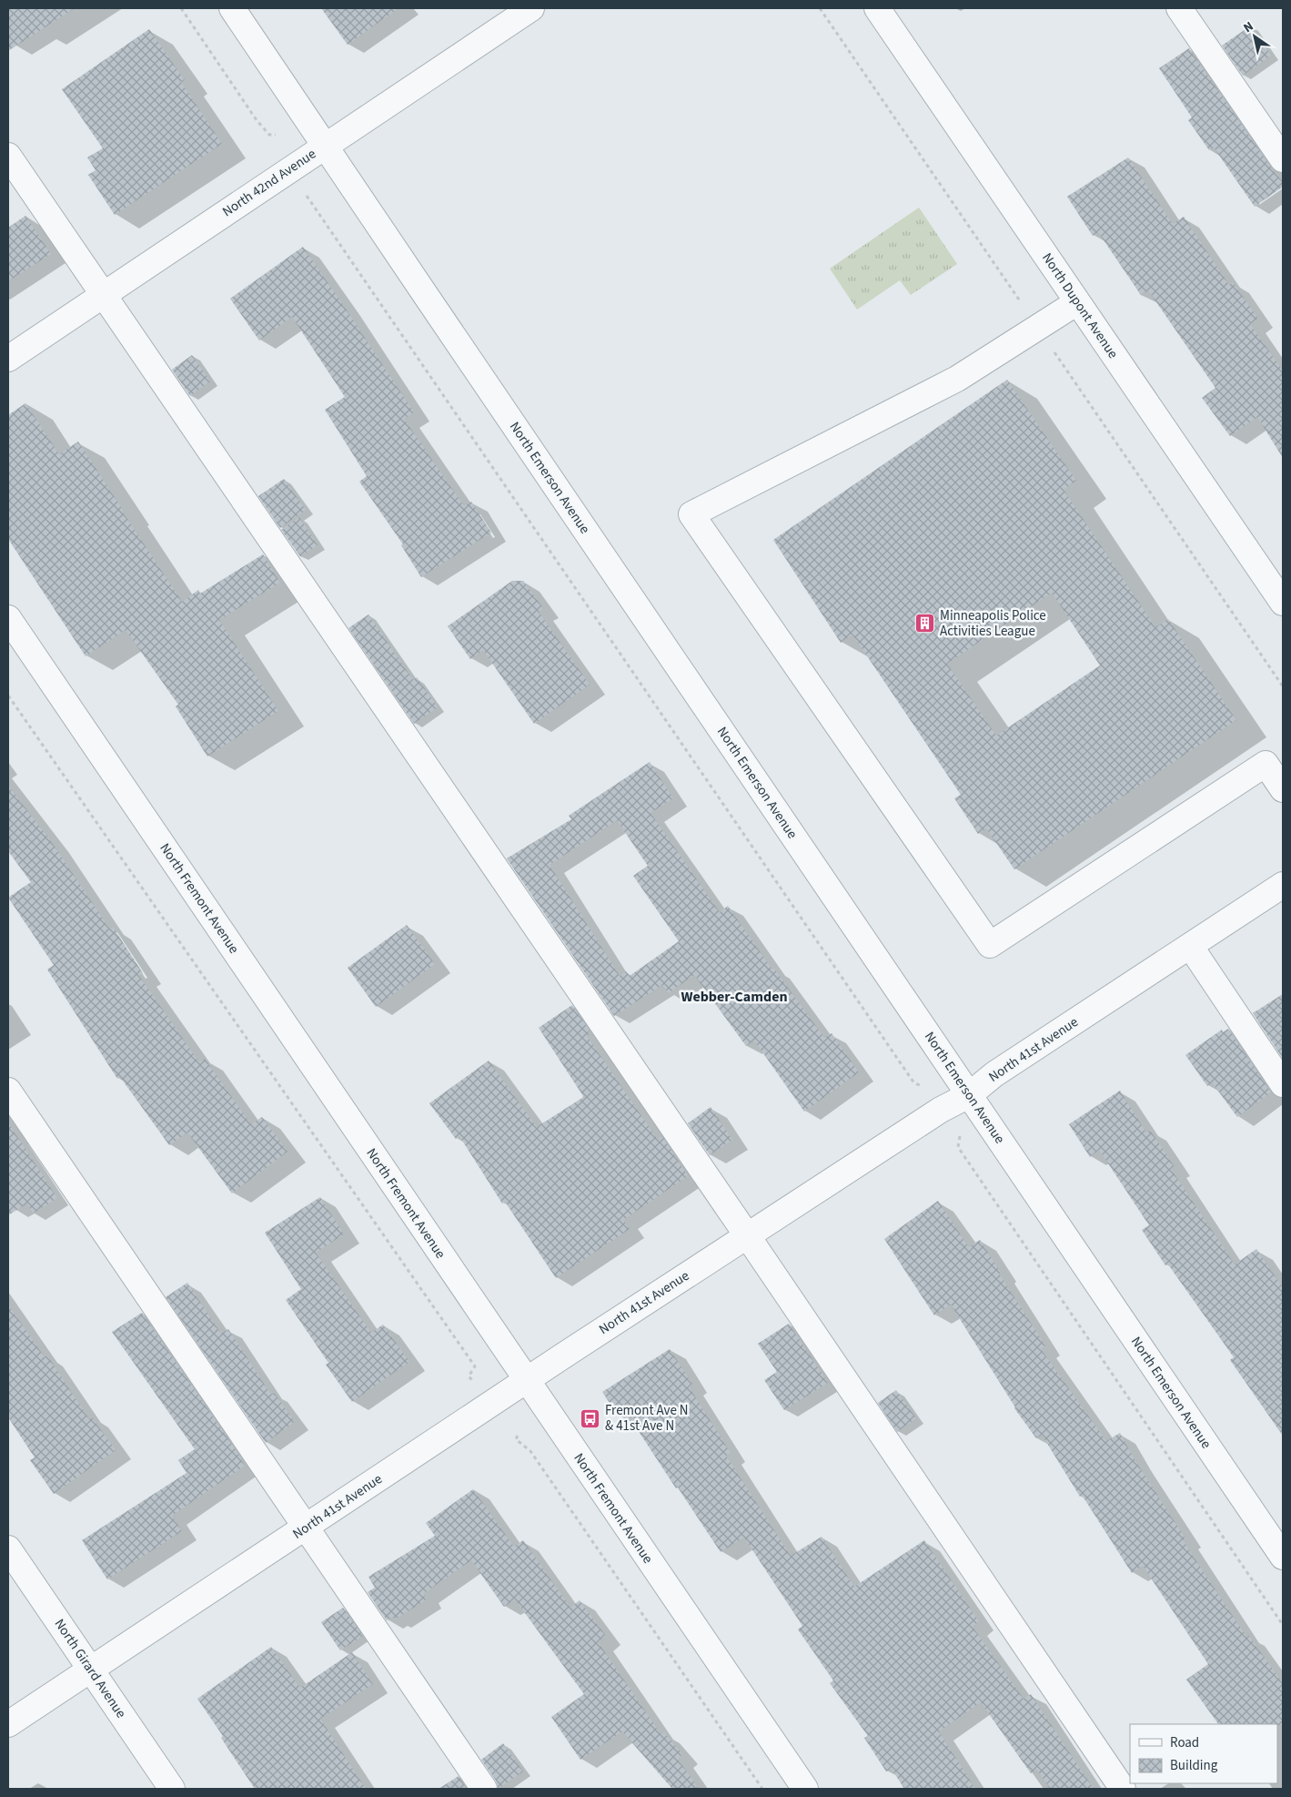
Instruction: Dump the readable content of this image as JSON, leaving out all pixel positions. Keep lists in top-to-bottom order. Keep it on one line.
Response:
{"streets":{"street":["North 42nd Avenue","North Dupont Avenue","North Emerson Avenue","North Fremont Avenue","North 41st Avenue","North Girard Avenue"]},"crossings":[["North 42nd Avenue","North Emerson Avenue"],["North Emerson Avenue","North 41st Avenue"],["North Fremont Avenue","North 41st Avenue"],["North 41st Avenue","North Girard Avenue"]],"districts":["Webber-Camden"],"places":{"building":["Minneapolis Police Activities League"],"bus stop":["Fremont Ave N & 41st Ave N"]},"legend":["Road","Building"],"north":"top left"}
